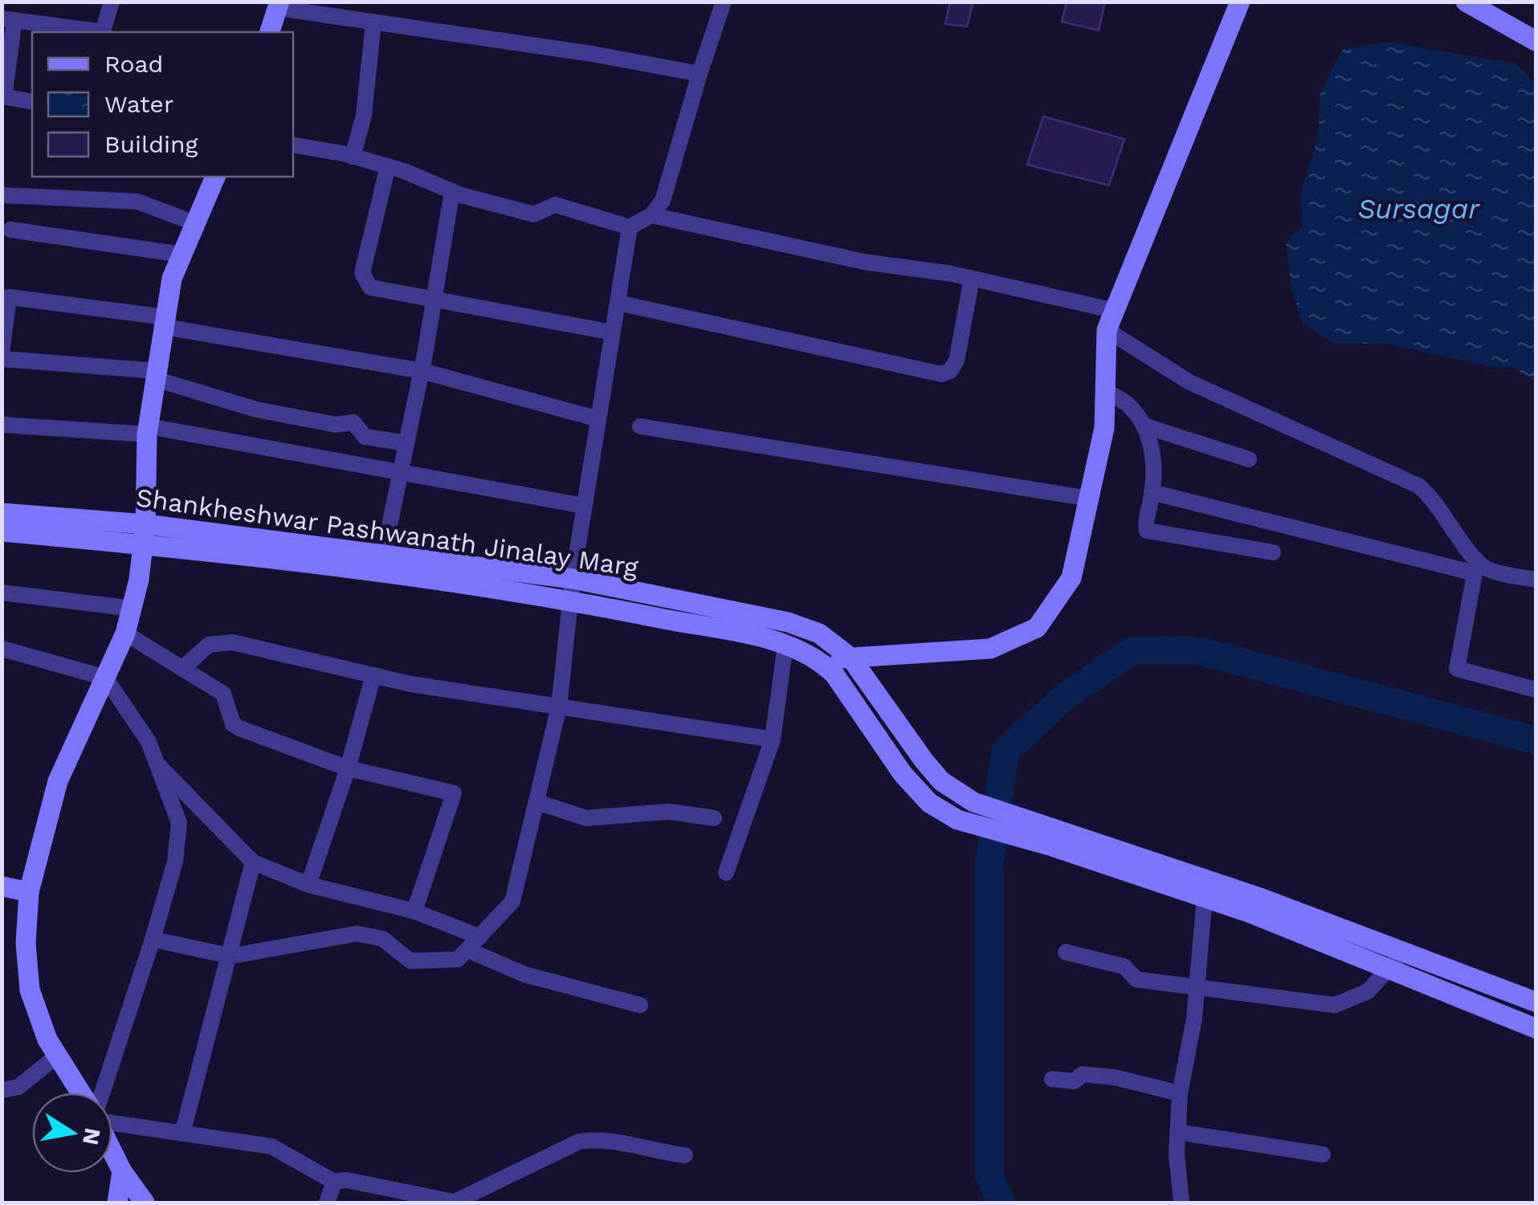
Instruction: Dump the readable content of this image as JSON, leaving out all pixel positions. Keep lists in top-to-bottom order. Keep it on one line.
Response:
{"streets":{"main road":["Shankheshwar Pashwanath Jinalay Marg"]},"water":["Sursagar"],"legend":["Road","Water","Building"],"north":"right"}
